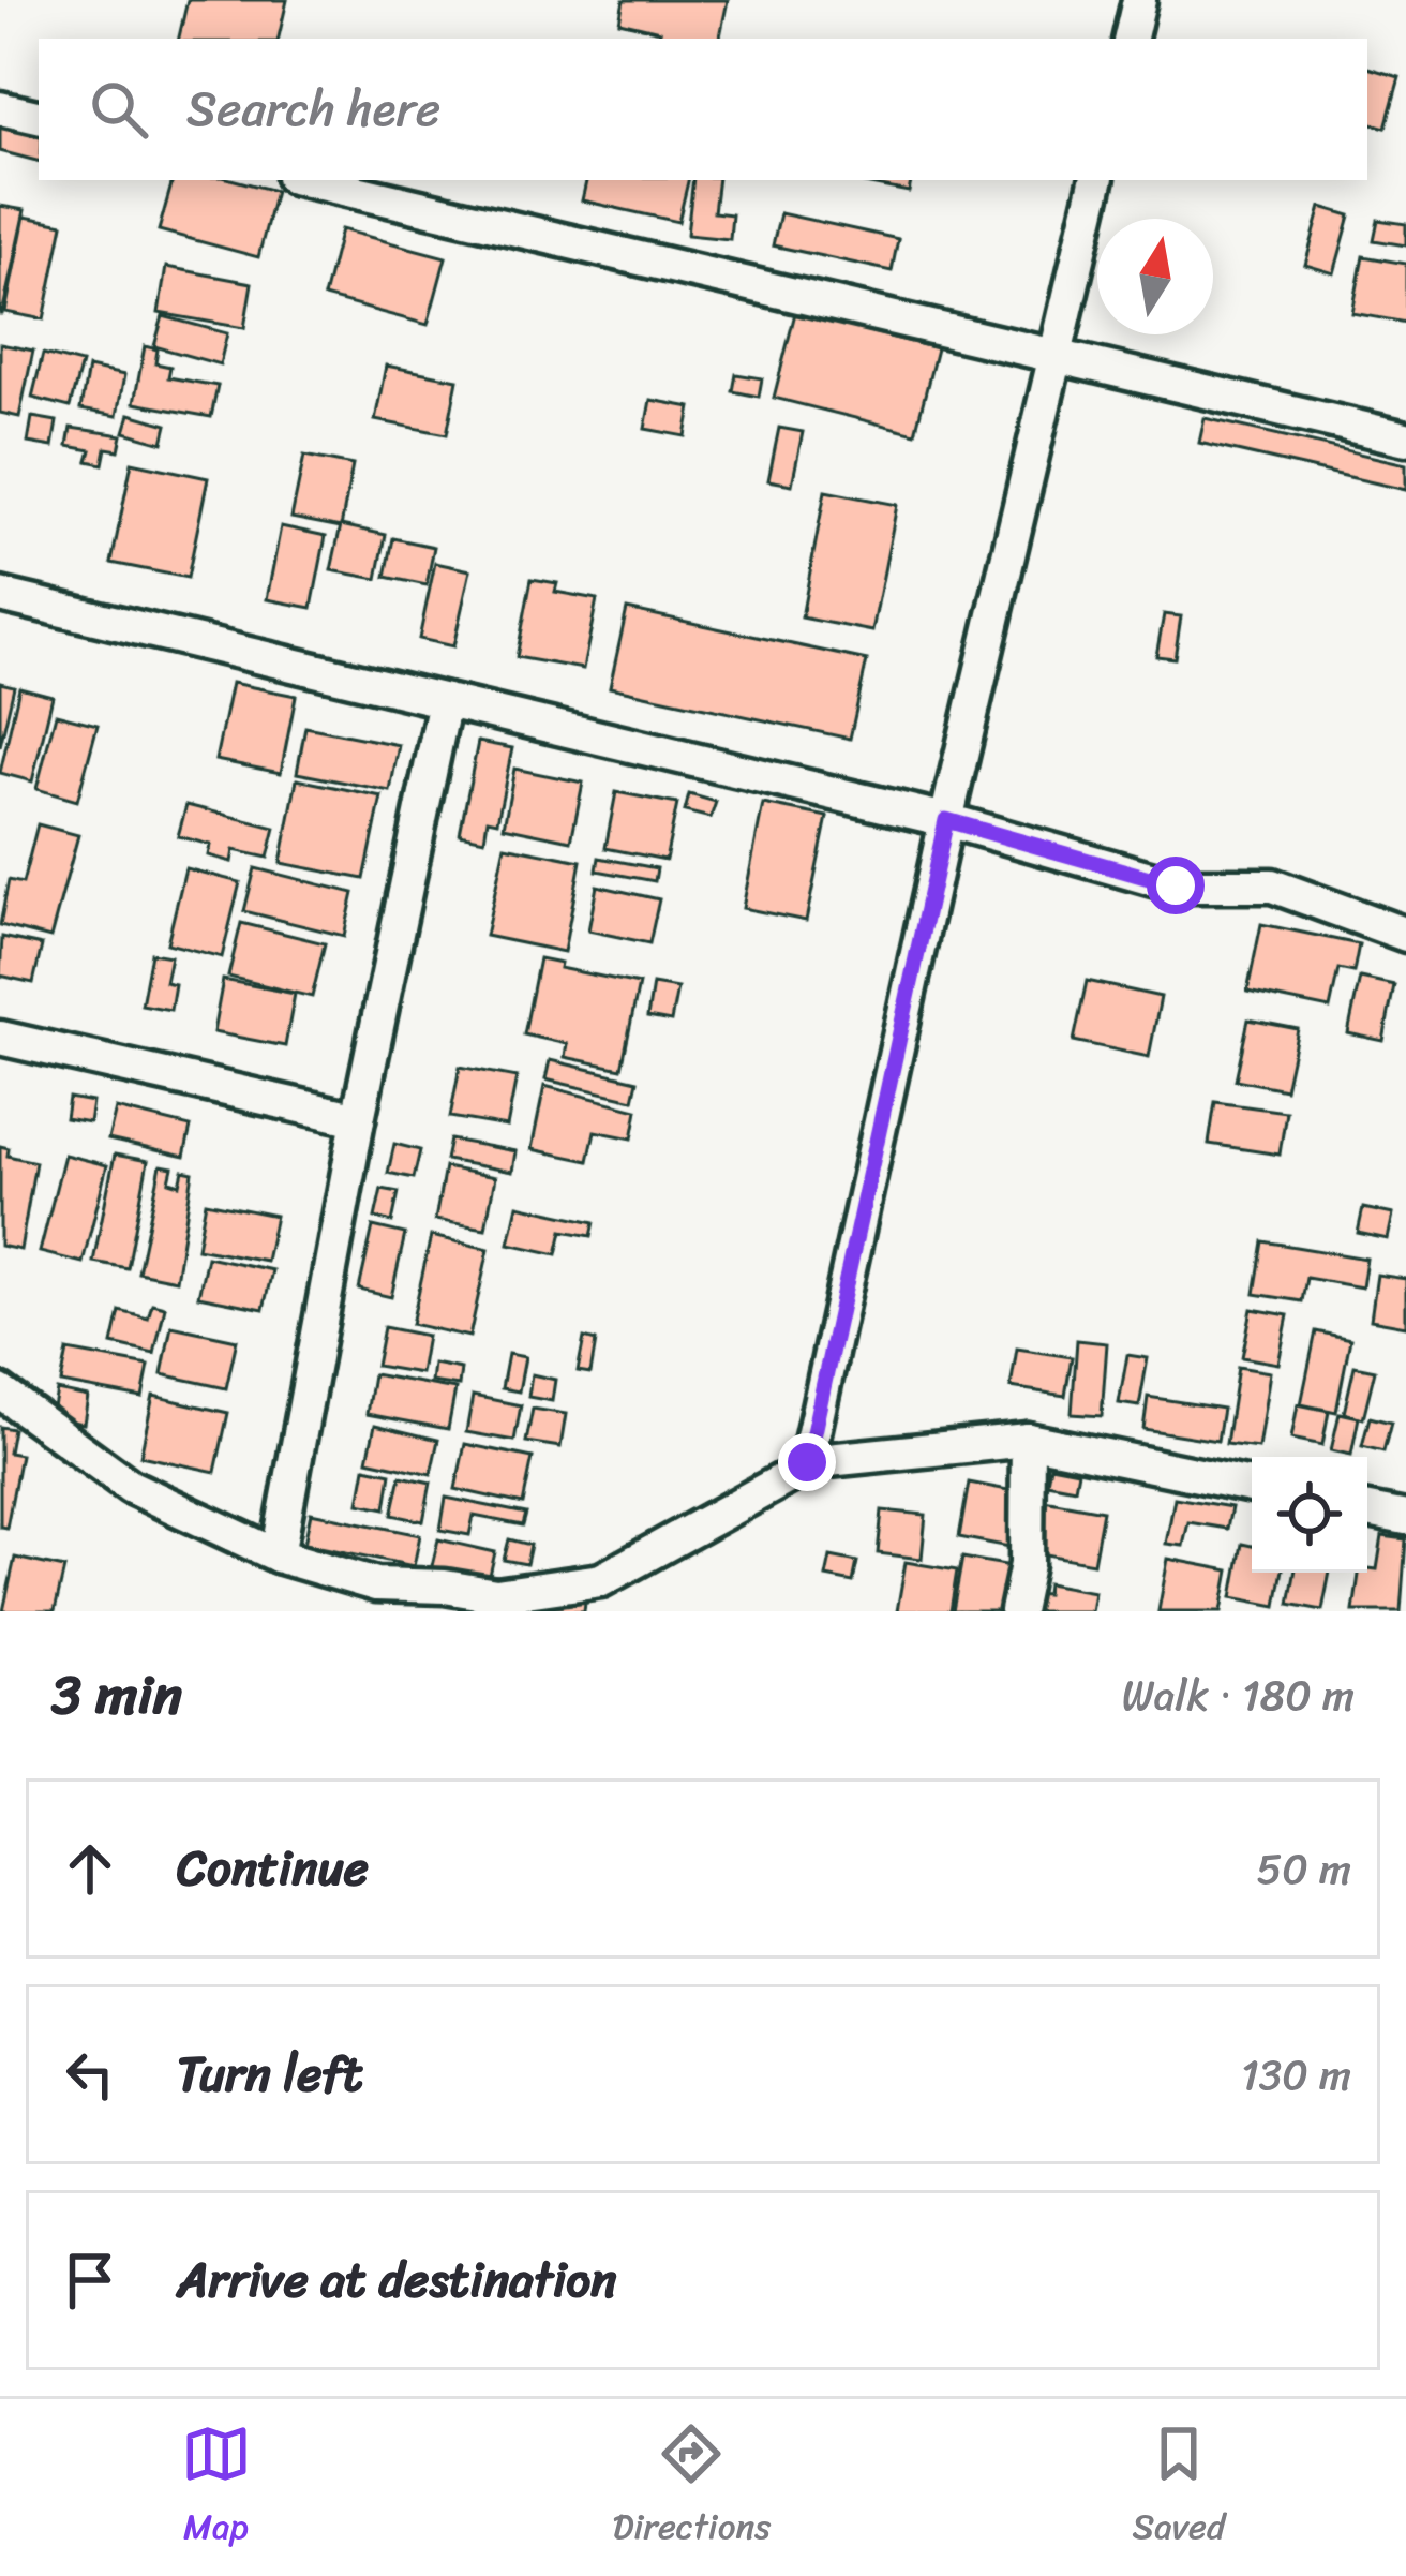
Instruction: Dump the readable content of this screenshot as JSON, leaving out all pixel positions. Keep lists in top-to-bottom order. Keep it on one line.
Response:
{"north":"top","page":{"search":"Search here","heading":["3 min","Walk · 180 m"],"list":[["Continue","50 m"],["Turn left","130 m"],"Arrive at destination"],"nav":["Map","Directions","Saved"]}}
